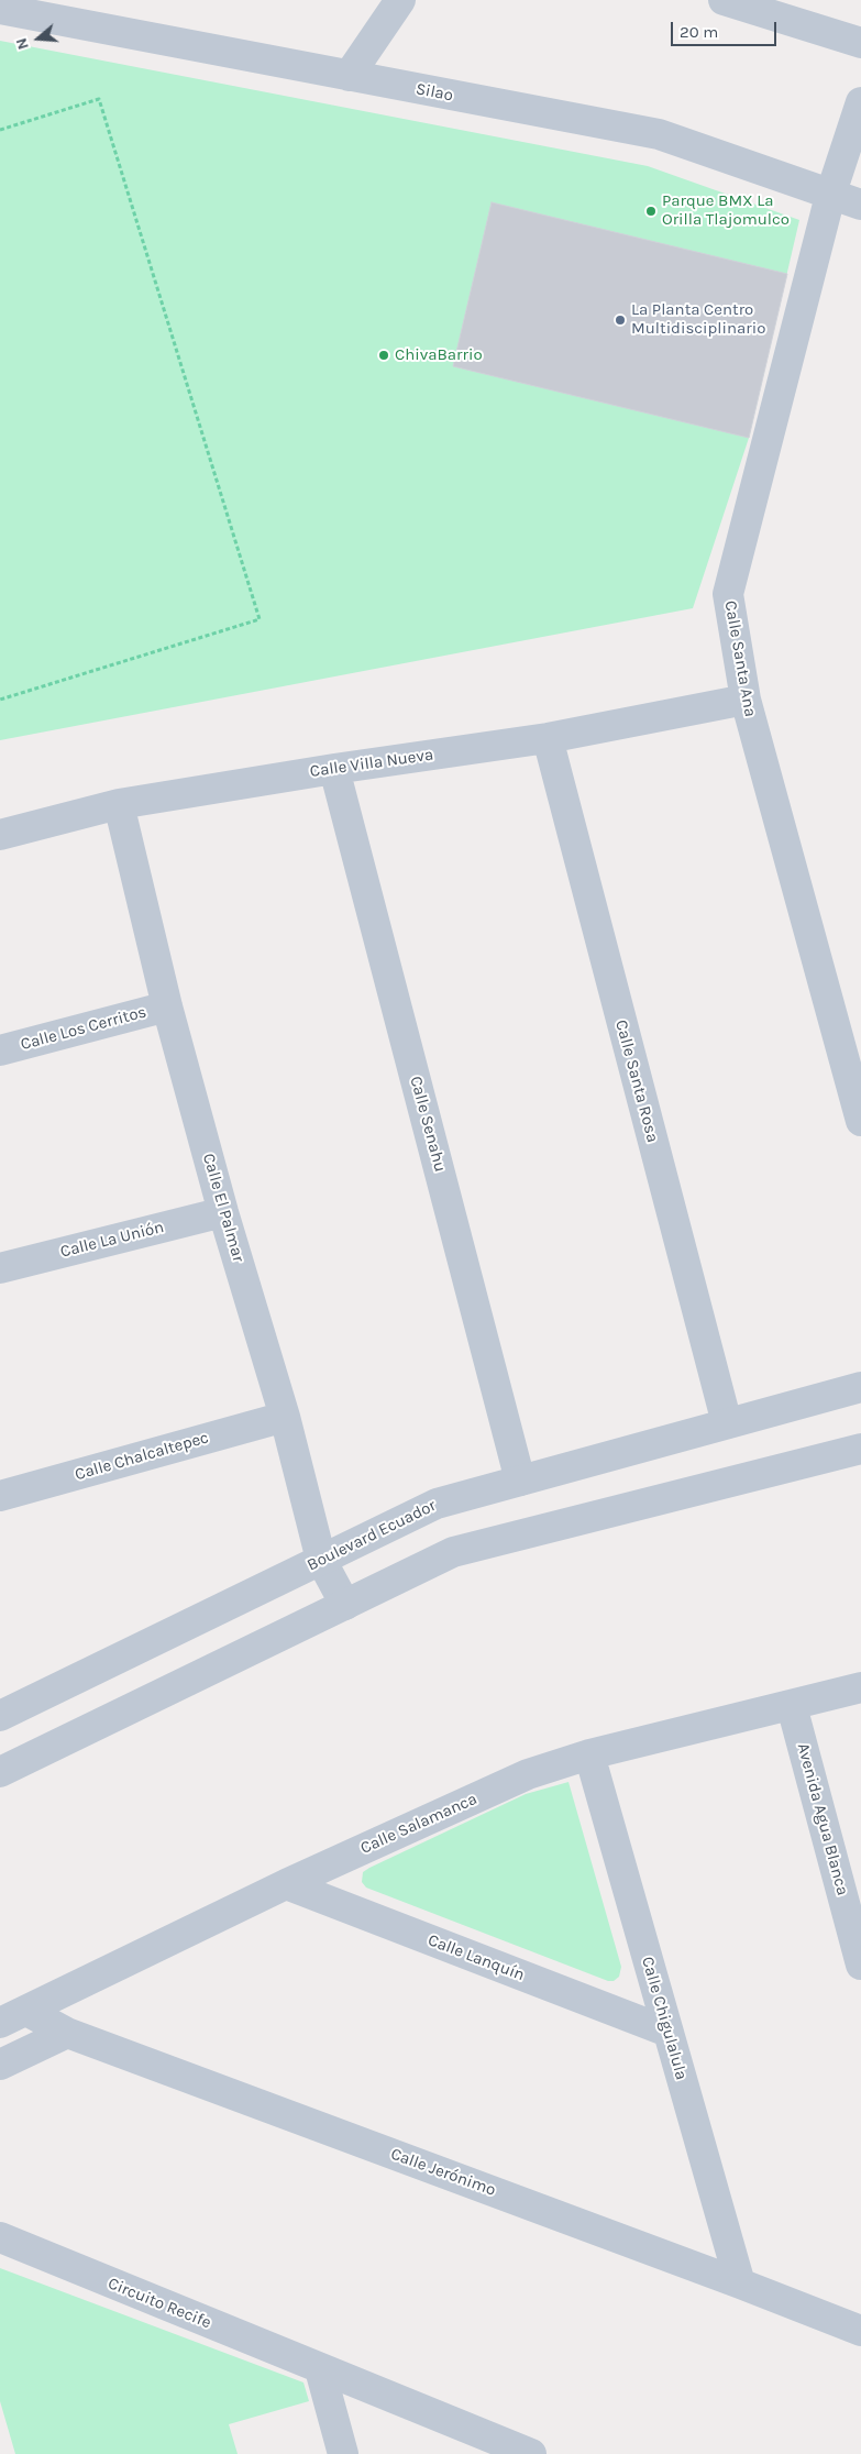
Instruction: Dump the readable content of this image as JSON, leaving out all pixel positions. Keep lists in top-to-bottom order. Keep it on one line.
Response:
{"streets":{"street":["Silao","Calle Santa Ana","Calle Villa Nueva","Calle Los Cerritos","Calle Santa Rosa","Calle Senahu","Calle El Palmar","Calle La Unión","Calle Chalcaltepec","Boulevard Ecuador","Avenida Agua Blanca","Calle Salamanca","Calle Lanquín","Calle Chigulalula","Calle Jerónimo","Circuito Recife"]},"crossings":[["Silao","Calle Santa Ana"],["Calle Santa Ana","Calle Villa Nueva"],["Calle Villa Nueva","Calle Santa Rosa"],["Calle Villa Nueva","Calle Senahu"],["Calle Villa Nueva","Calle El Palmar"],["Calle Los Cerritos","Calle El Palmar"],["Calle Santa Rosa","Boulevard Ecuador"],["Calle Senahu","Boulevard Ecuador"],["Calle El Palmar","Calle La Unión"],["Calle El Palmar","Calle Chalcaltepec"],["Calle El Palmar","Boulevard Ecuador"],["Avenida Agua Blanca","Calle Salamanca"],["Calle Salamanca","Calle Lanquín"],["Calle Salamanca","Calle Chigulalula"],["Calle Salamanca","Calle Jerónimo"],["Calle Lanquín","Calle Chigulalula"],["Calle Chigulalula","Calle Jerónimo"]],"places":["Parque BMX La Orilla Tlajomulco","La Planta Centro Multidisciplinario","ChivaBarrio"],"scale_bar":"20 m","north":"left"}
